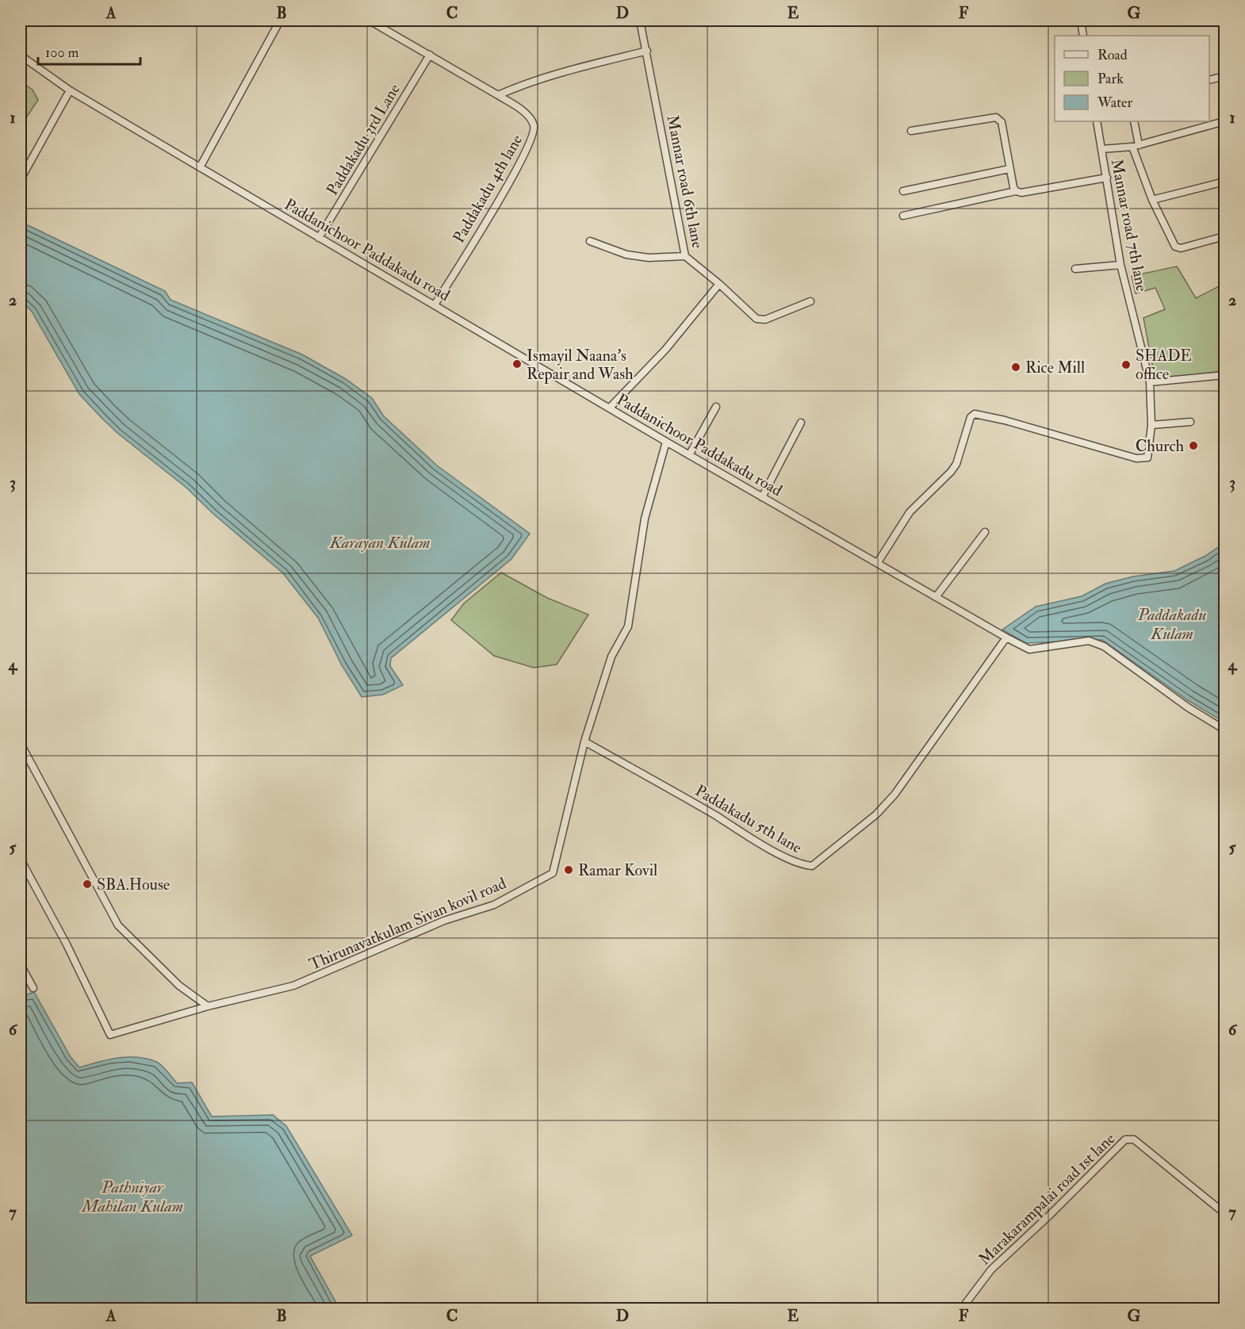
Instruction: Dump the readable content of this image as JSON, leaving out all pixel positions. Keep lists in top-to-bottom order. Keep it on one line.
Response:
{"streets":{"street":["Paddakadu 3rd Lane","Mannar road 6th lane","Paddakadu 4th lane","Mannar road 7th lane","Paddanichoor Paddakadu road","Paddakadu 5th lane","Thirunavatkulam Sivan kovil road","Marakarampalai road 1st lane"]},"crossings":[["Paddakadu 3rd Lane","Paddakadu 4th lane"],["Paddakadu 3rd Lane","Paddanichoor Paddakadu road"],["Paddakadu 4th lane","Paddanichoor Paddakadu road"],["Mannar road 7th lane","Paddanichoor Paddakadu road"],["Paddanichoor Paddakadu road","Paddakadu 5th lane"],["Paddanichoor Paddakadu road","Thirunavatkulam Sivan kovil road"],["Paddakadu 5th lane","Thirunavatkulam Sivan kovil road"]],"water":["Karayan Kulam","Paddakadu Kulam","Pathniyar Mahilan Kulam"],"places":["Ismayil Naana's Repair and Wash","SHADE office","Rice Mill","Church","Ramar Kovil","SBA.House"],"legend":["Road","Park","Water"],"scale_bar":"100 m","grid":{"columns":["A","B","C","D","E","F","G"],"rows":["1","2","3","4","5","6","7"]}}
